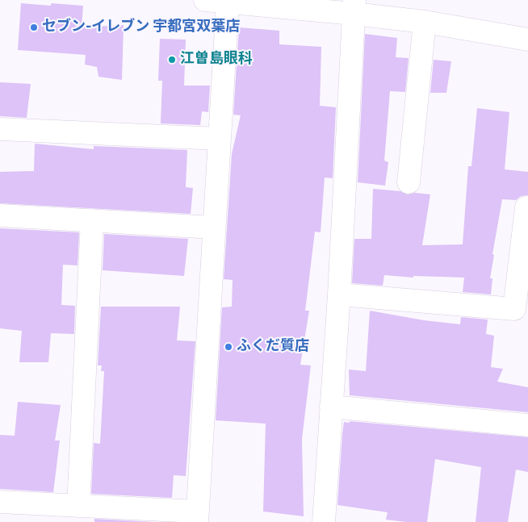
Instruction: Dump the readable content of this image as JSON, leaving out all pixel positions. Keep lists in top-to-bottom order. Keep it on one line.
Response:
{"places":["セブン-イレブン 宇都宮双葉店","江曽島眼科","ふくだ質店"]}
